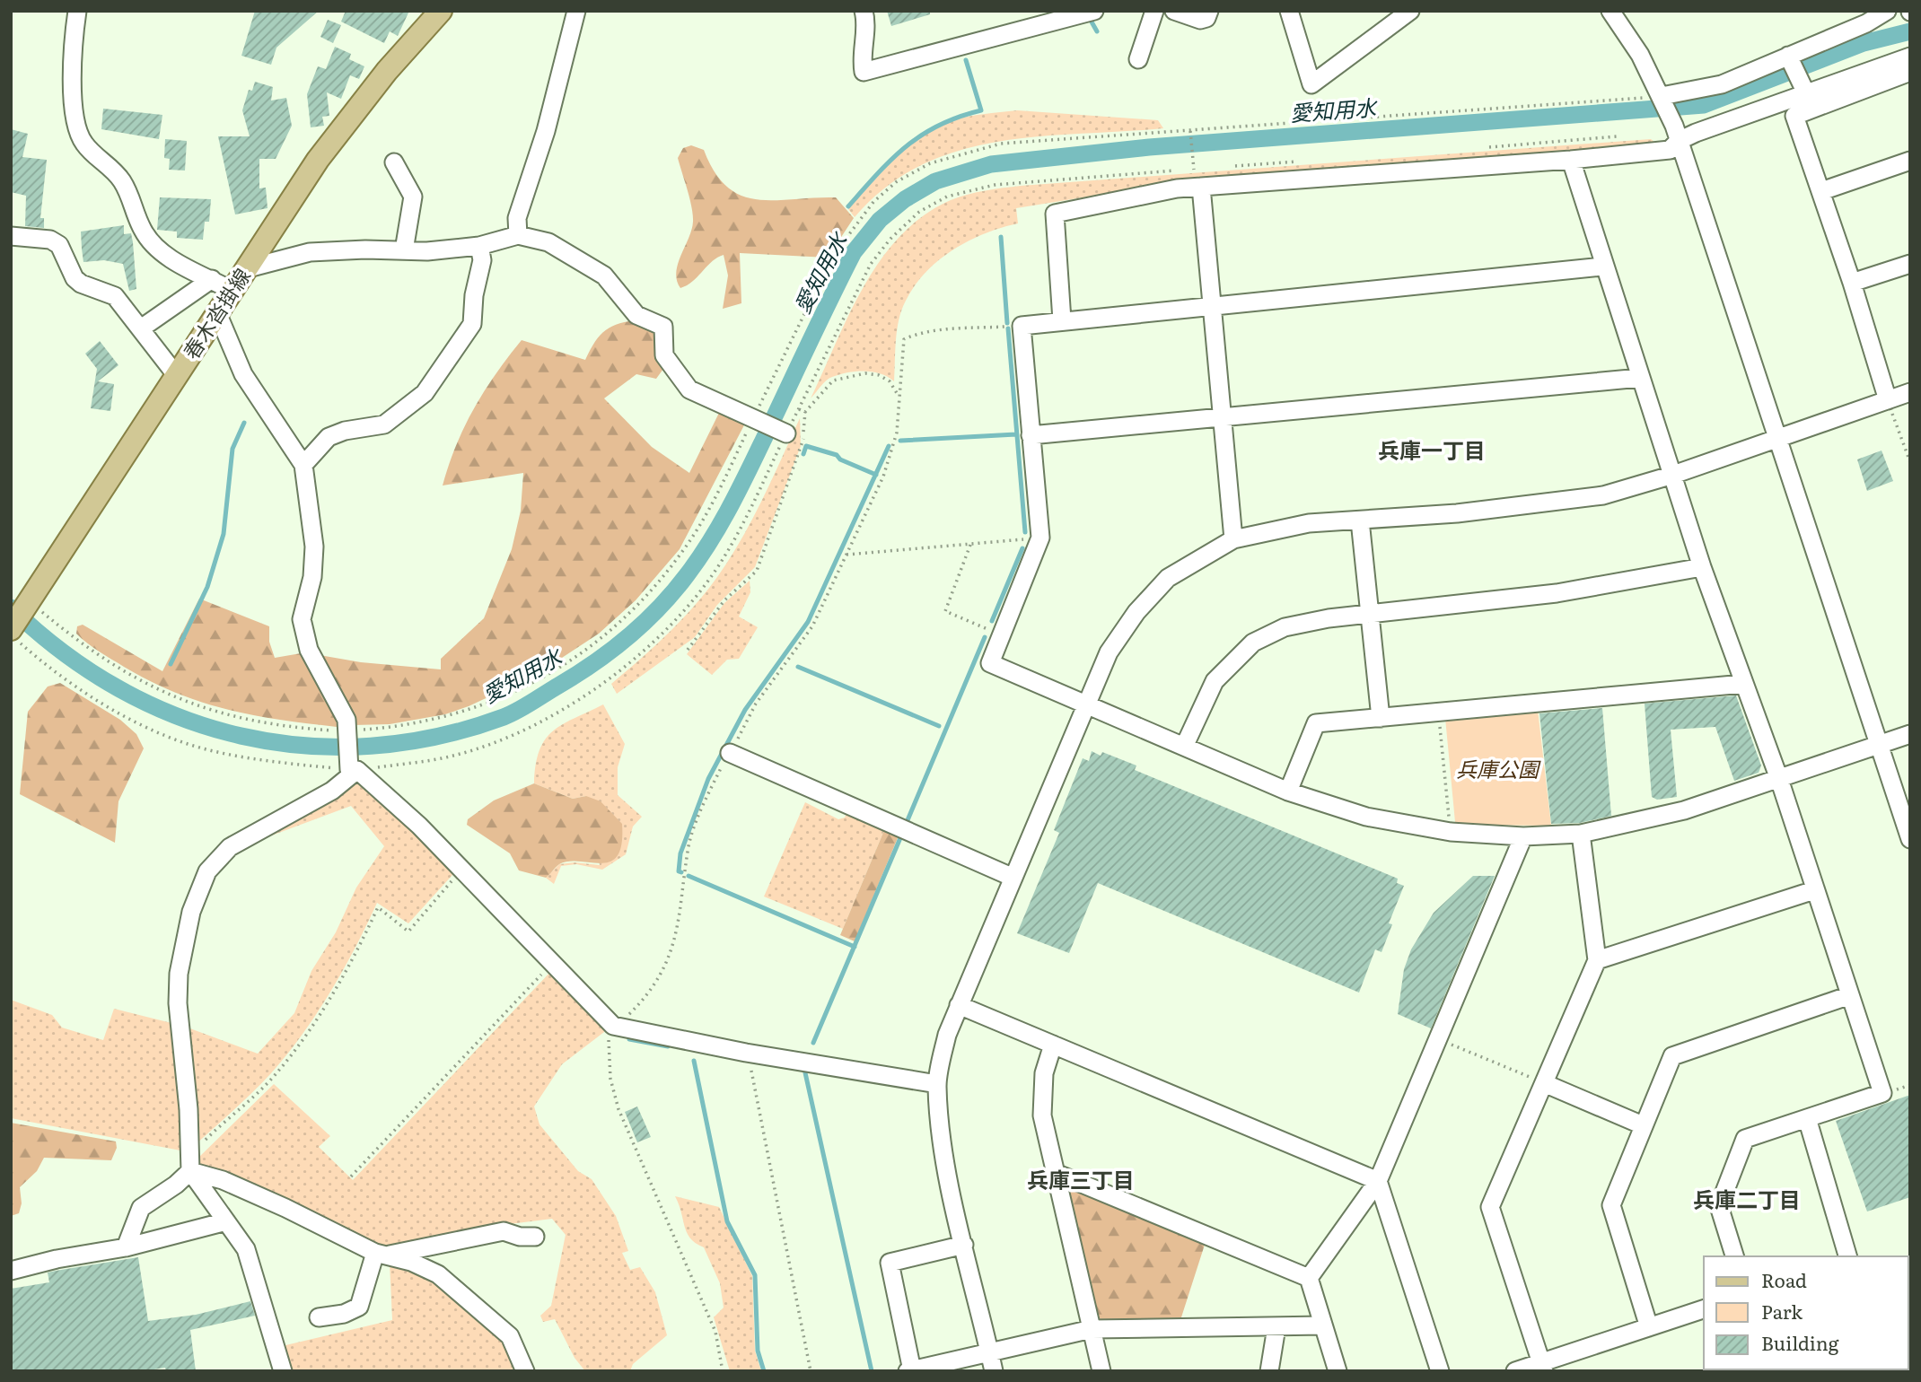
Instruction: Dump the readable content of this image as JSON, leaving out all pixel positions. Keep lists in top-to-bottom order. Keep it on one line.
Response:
{"streets":{"main road":["春木沓掛線"]},"districts":["兵庫一丁目","兵庫三丁目","兵庫二丁目"],"water":["愛知用水"],"parks":["兵庫公園"],"legend":["Road","Park","Building"]}
